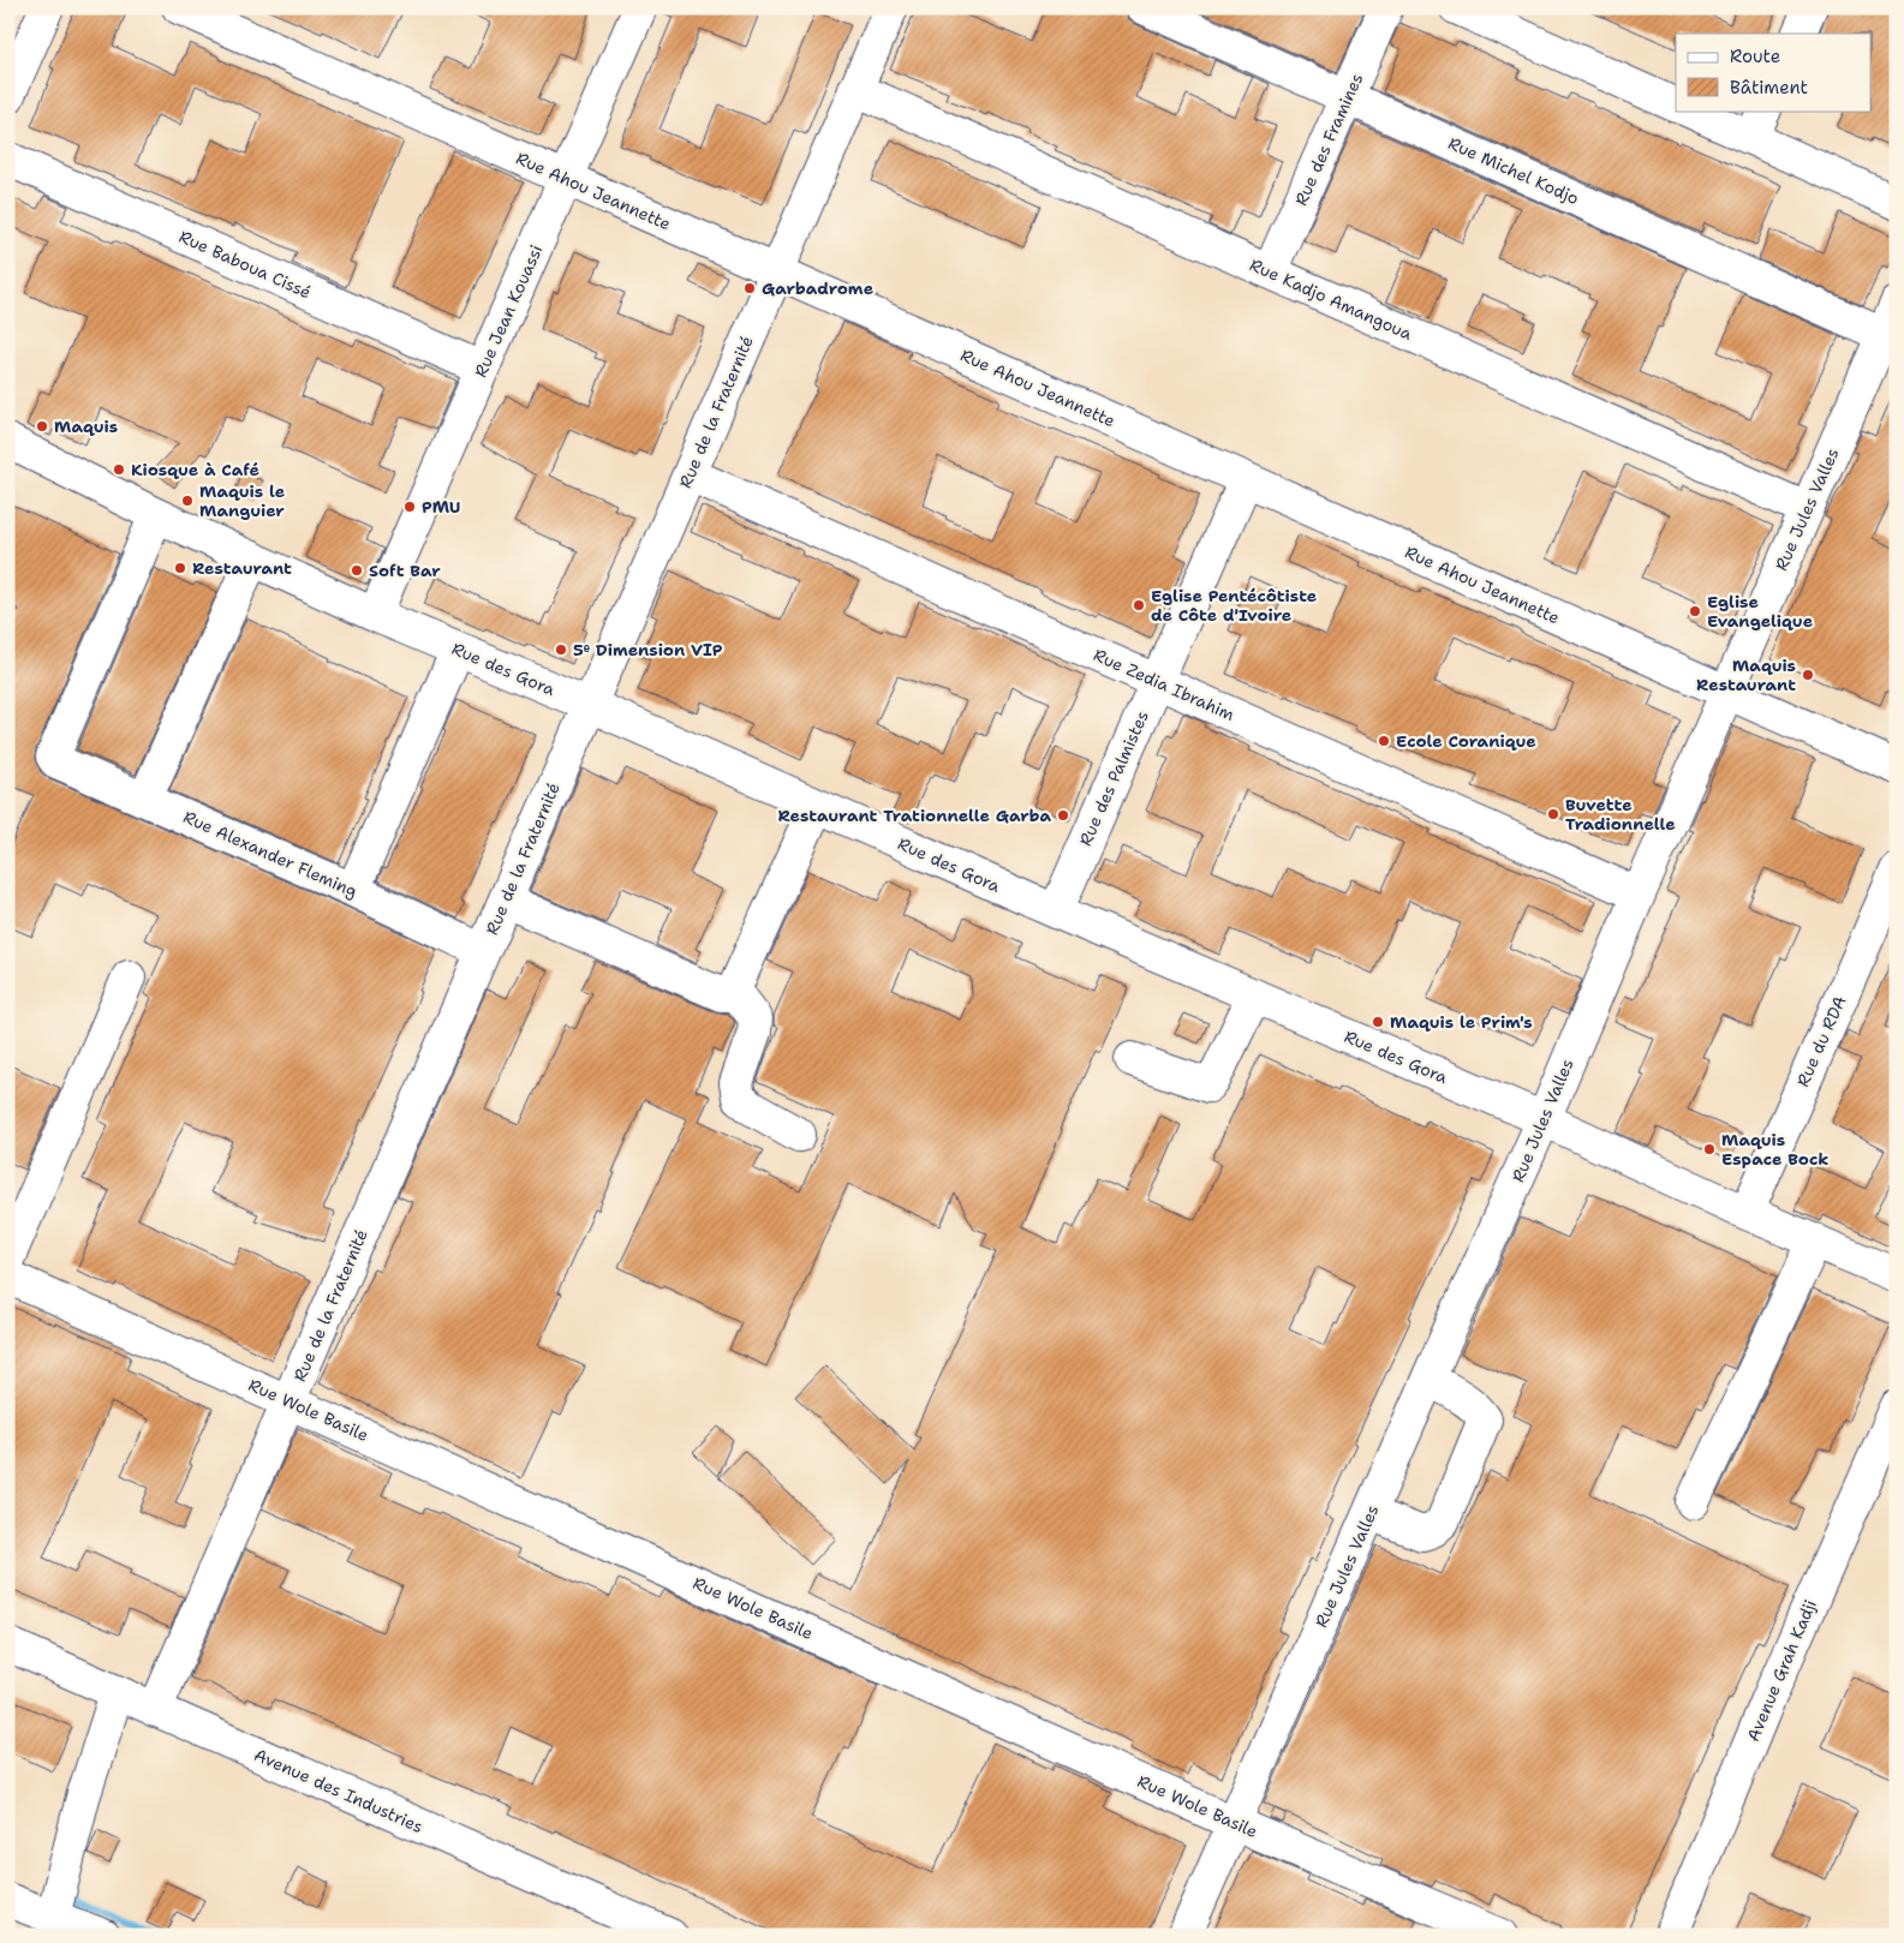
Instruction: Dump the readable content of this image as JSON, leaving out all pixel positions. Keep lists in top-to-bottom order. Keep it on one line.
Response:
{"streets":{"street":["Rue des Framines","Rue Michel Kodjo","Rue Ahou Jeannette","Rue Baboua Cissé","Rue Kadjo Amangoua","Rue Jean Kouassi","Rue de la Fraternité","Rue Jules Valles","Rue des Gora","Rue Zedia Ibrahim","Rue des Palmistes","Rue Alexander Fleming","Rue du RDA","Rue Wole Basile","Avenue Grah Kadji","Avenue des Industries"]},"crossings":[["Rue des Framines","Rue Michel Kodjo"],["Rue des Framines","Rue Kadjo Amangoua"],["Rue Michel Kodjo","Rue Jules Valles"],["Rue Ahou Jeannette","Rue Jean Kouassi"],["Rue Ahou Jeannette","Rue de la Fraternité"],["Rue Ahou Jeannette","Rue Jules Valles"],["Rue Ahou Jeannette","Rue des Palmistes"],["Rue Baboua Cissé","Rue Jean Kouassi"],["Rue Kadjo Amangoua","Rue de la Fraternité"],["Rue Kadjo Amangoua","Rue Jules Valles"],["Rue Jean Kouassi","Rue des Gora"],["Rue de la Fraternité","Rue des Gora"],["Rue de la Fraternité","Rue Zedia Ibrahim"],["Rue de la Fraternité","Rue Alexander Fleming"],["Rue de la Fraternité","Rue Wole Basile"],["Rue de la Fraternité","Avenue des Industries"],["Rue Jules Valles","Rue des Gora"],["Rue Jules Valles","Rue Zedia Ibrahim"],["Rue Jules Valles","Rue Wole Basile"],["Rue des Gora","Rue des Palmistes"],["Rue des Gora","Rue Alexander Fleming"],["Rue des Gora","Rue du RDA"],["Rue Zedia Ibrahim","Rue des Palmistes"]],"places":["Garbadrome","Maquis","Kiosque à Café","Maquis le Manguier","PMU","Restaurant","Soft Bar","Eglise Pentécôtiste de Côte d'Ivoire","Eglise Evangelique","5ᵉ Dimension VIP","Maquis Restaurant","Ecole Coranique","Buvette Tradionnelle","Restaurant Trationnelle Garba","Maquis le Prim's","Maquis Espace Bock"],"legend":["Route","Bâtiment"]}
